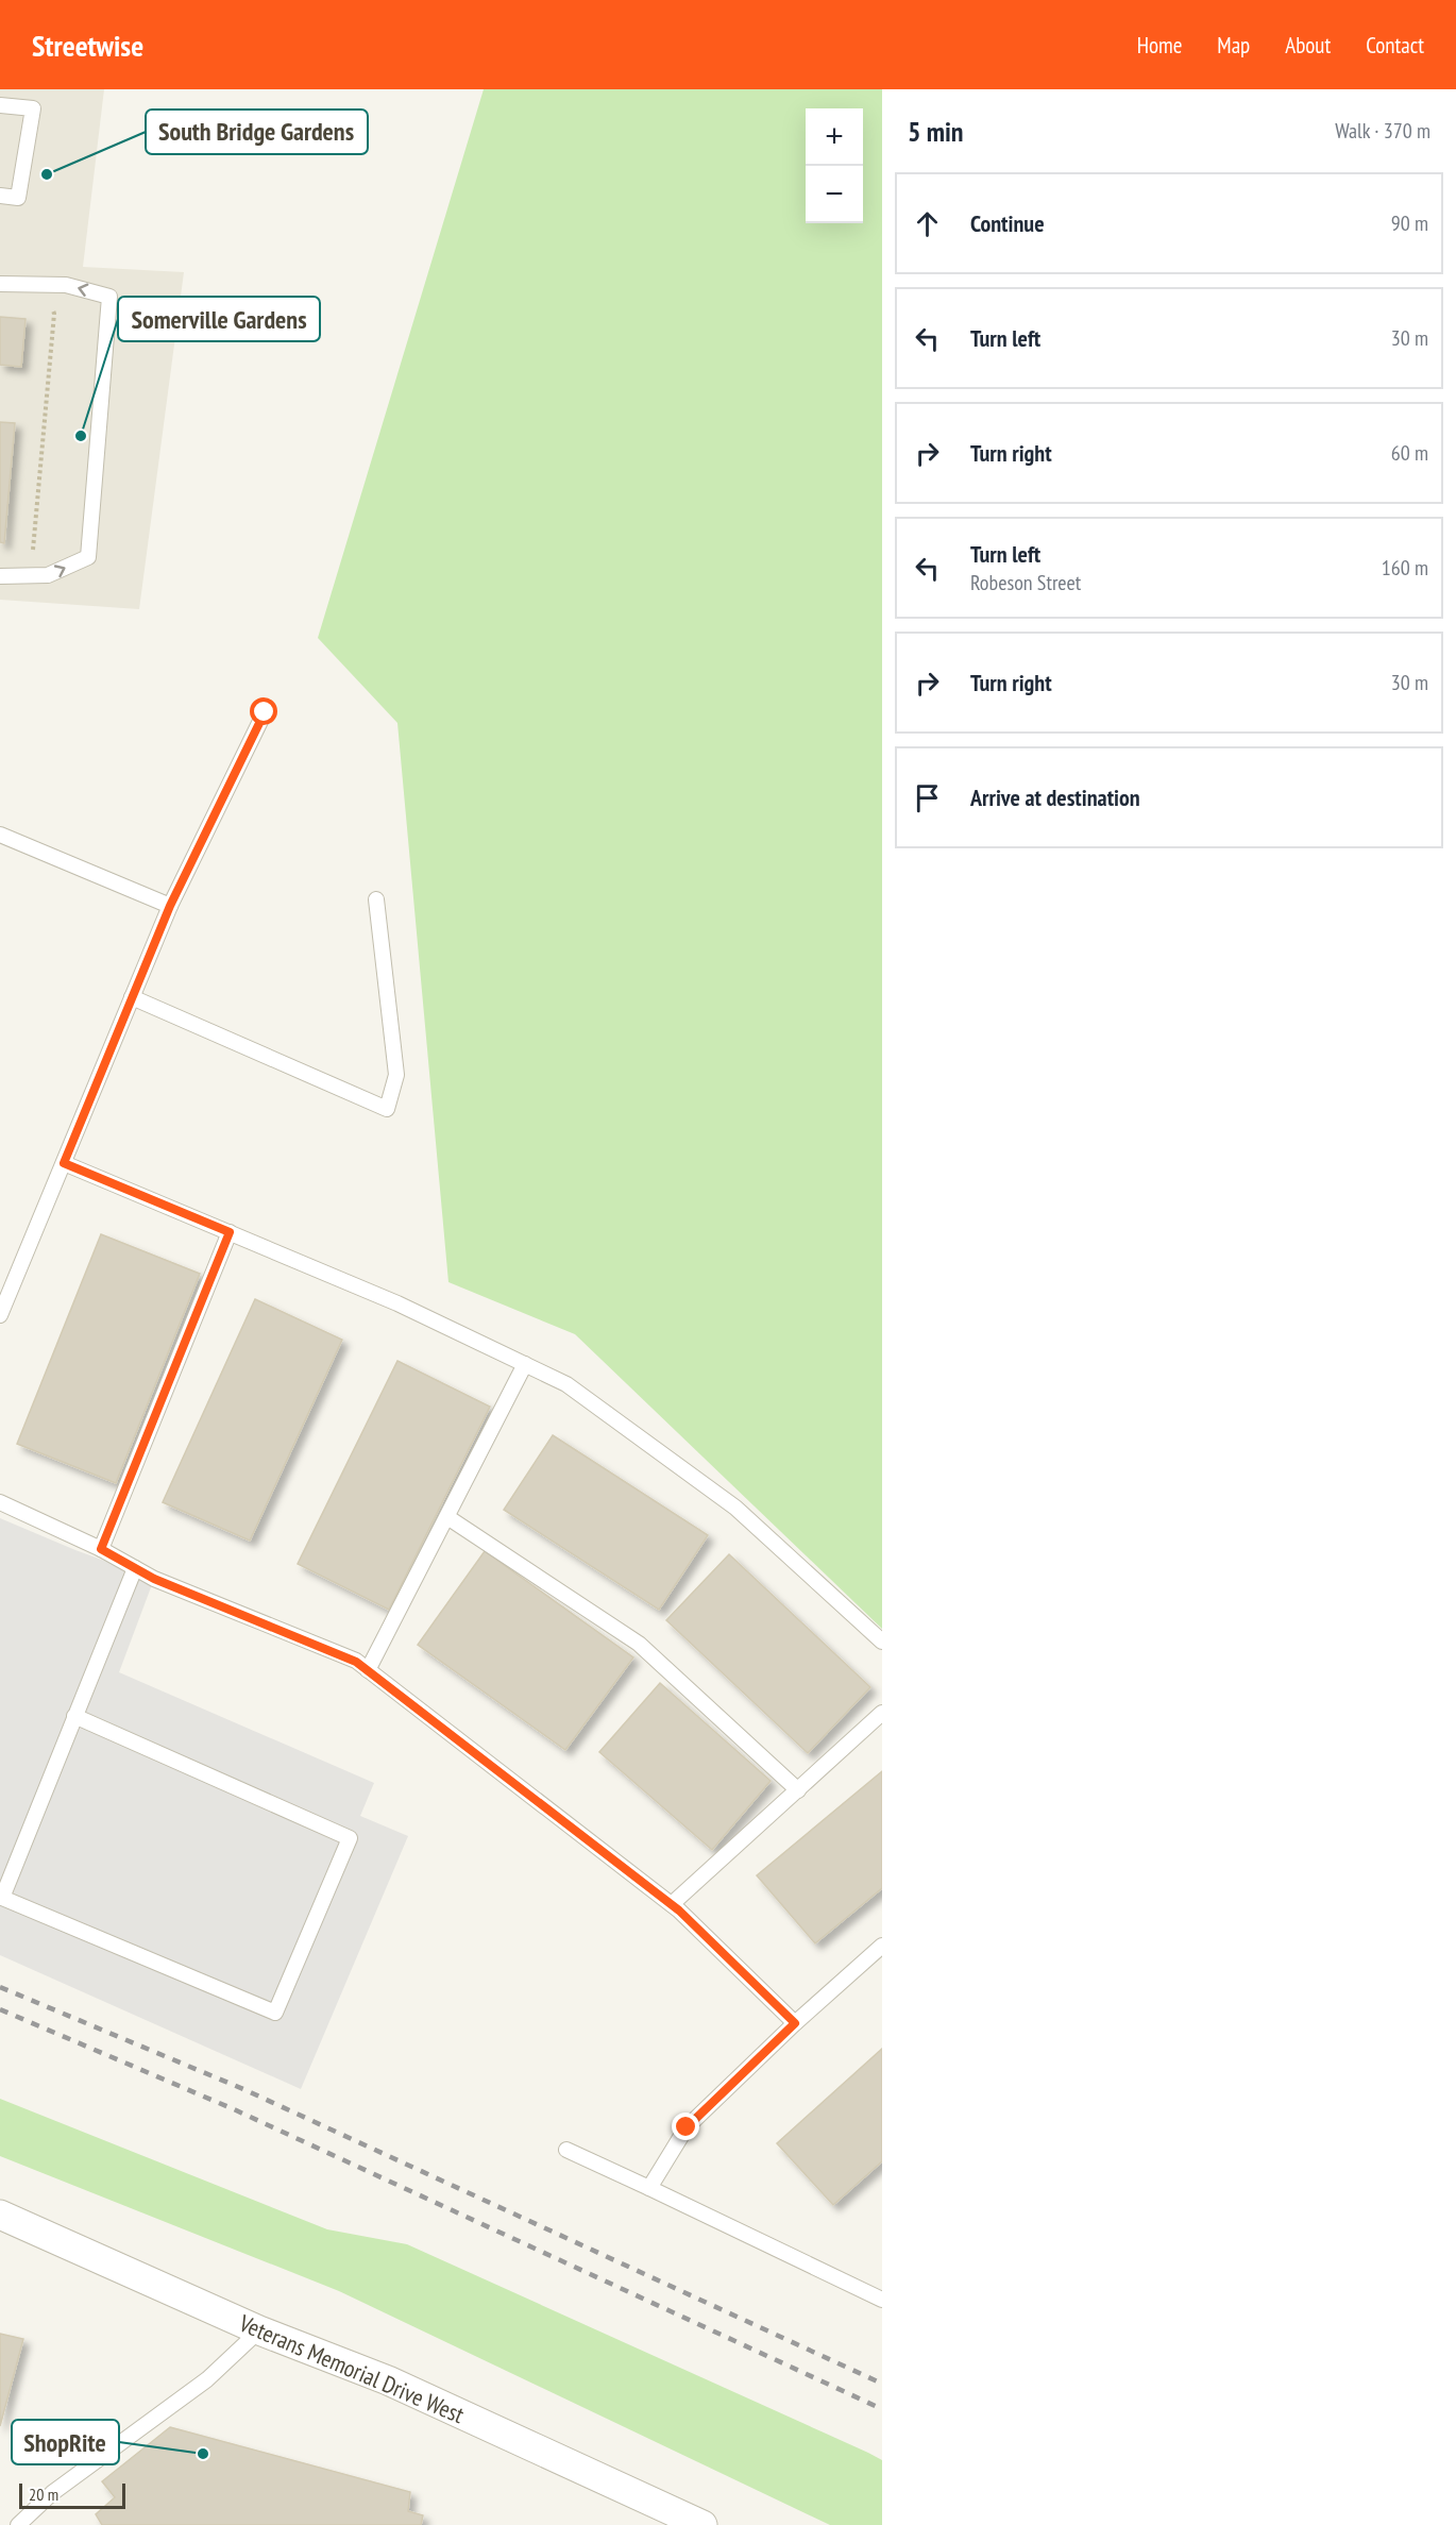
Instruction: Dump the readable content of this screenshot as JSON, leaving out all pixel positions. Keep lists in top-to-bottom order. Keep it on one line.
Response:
{"streets":{"street":["Veterans Memorial Drive West"]},"places":["South Bridge Gardens","Somerville Gardens","ShopRite"],"scale_bar":"20 m","page":{"header":"Streetwise","nav":["Home","Map","About","Contact"],"heading":["5 min","Walk · 370 m"],"map_buttons":["+","−"],"list":[["Continue","90 m"],["Turn left","30 m"],["Turn right","60 m"],["Turn left","Robeson Street","160 m"],["Turn right","30 m"],"Arrive at destination"],"scale":"20 m"}}
